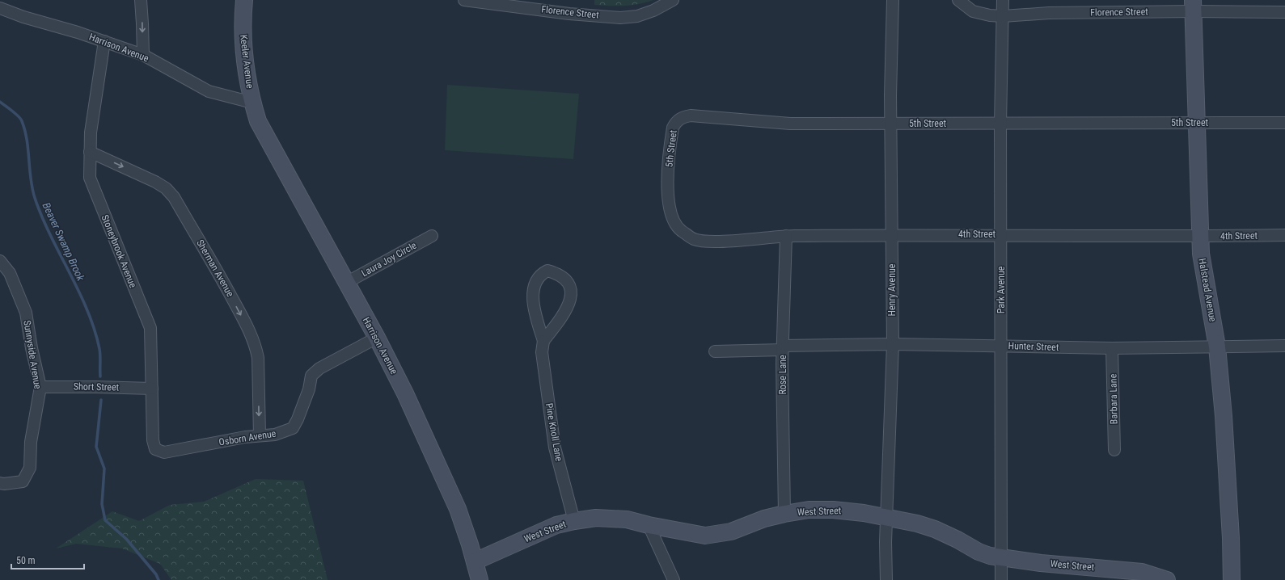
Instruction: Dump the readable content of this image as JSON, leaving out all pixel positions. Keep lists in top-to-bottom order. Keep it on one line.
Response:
{"streets":{"street":["Florence Street","Harrison Avenue","Keeler Avenue","5th Street","4th Street","Stoneybrook Avenue","Laura Joy Circle","Sherman Avenue","Henry Avenue","Park Avenue","Halstead Avenue","Hunter Street","Sunnyside Avenue","Rose Lane","Short Street","Barbara Lane","Pine Knoll Lane","Osborn Avenue","West Street"]},"crossings":[["Florence Street","Park Avenue"],["Florence Street","Halstead Avenue"],["Harrison Avenue","Keeler Avenue"],["Harrison Avenue","Stoneybrook Avenue"],["Harrison Avenue","Laura Joy Circle"],["Harrison Avenue","Osborn Avenue"],["Harrison Avenue","West Street"],["5th Street","4th Street"],["5th Street","Henry Avenue"],["5th Street","Park Avenue"],["5th Street","Halstead Avenue"],["4th Street","Henry Avenue"],["4th Street","Park Avenue"],["4th Street","Halstead Avenue"],["4th Street","Rose Lane"],["Stoneybrook Avenue","Sherman Avenue"],["Stoneybrook Avenue","Short Street"],["Stoneybrook Avenue","Osborn Avenue"],["Sherman Avenue","Osborn Avenue"],["Henry Avenue","Hunter Street"],["Henry Avenue","West Street"],["Park Avenue","Hunter Street"],["Park Avenue","West Street"],["Halstead Avenue","Hunter Street"],["Hunter Street","Rose Lane"],["Hunter Street","Barbara Lane"],["Sunnyside Avenue","Short Street"],["Rose Lane","West Street"],["Pine Knoll Lane","West Street"]],"one_way":["Sherman Avenue"],"water":["Beaver Swamp Brook"],"scale_bar":"50 m"}
